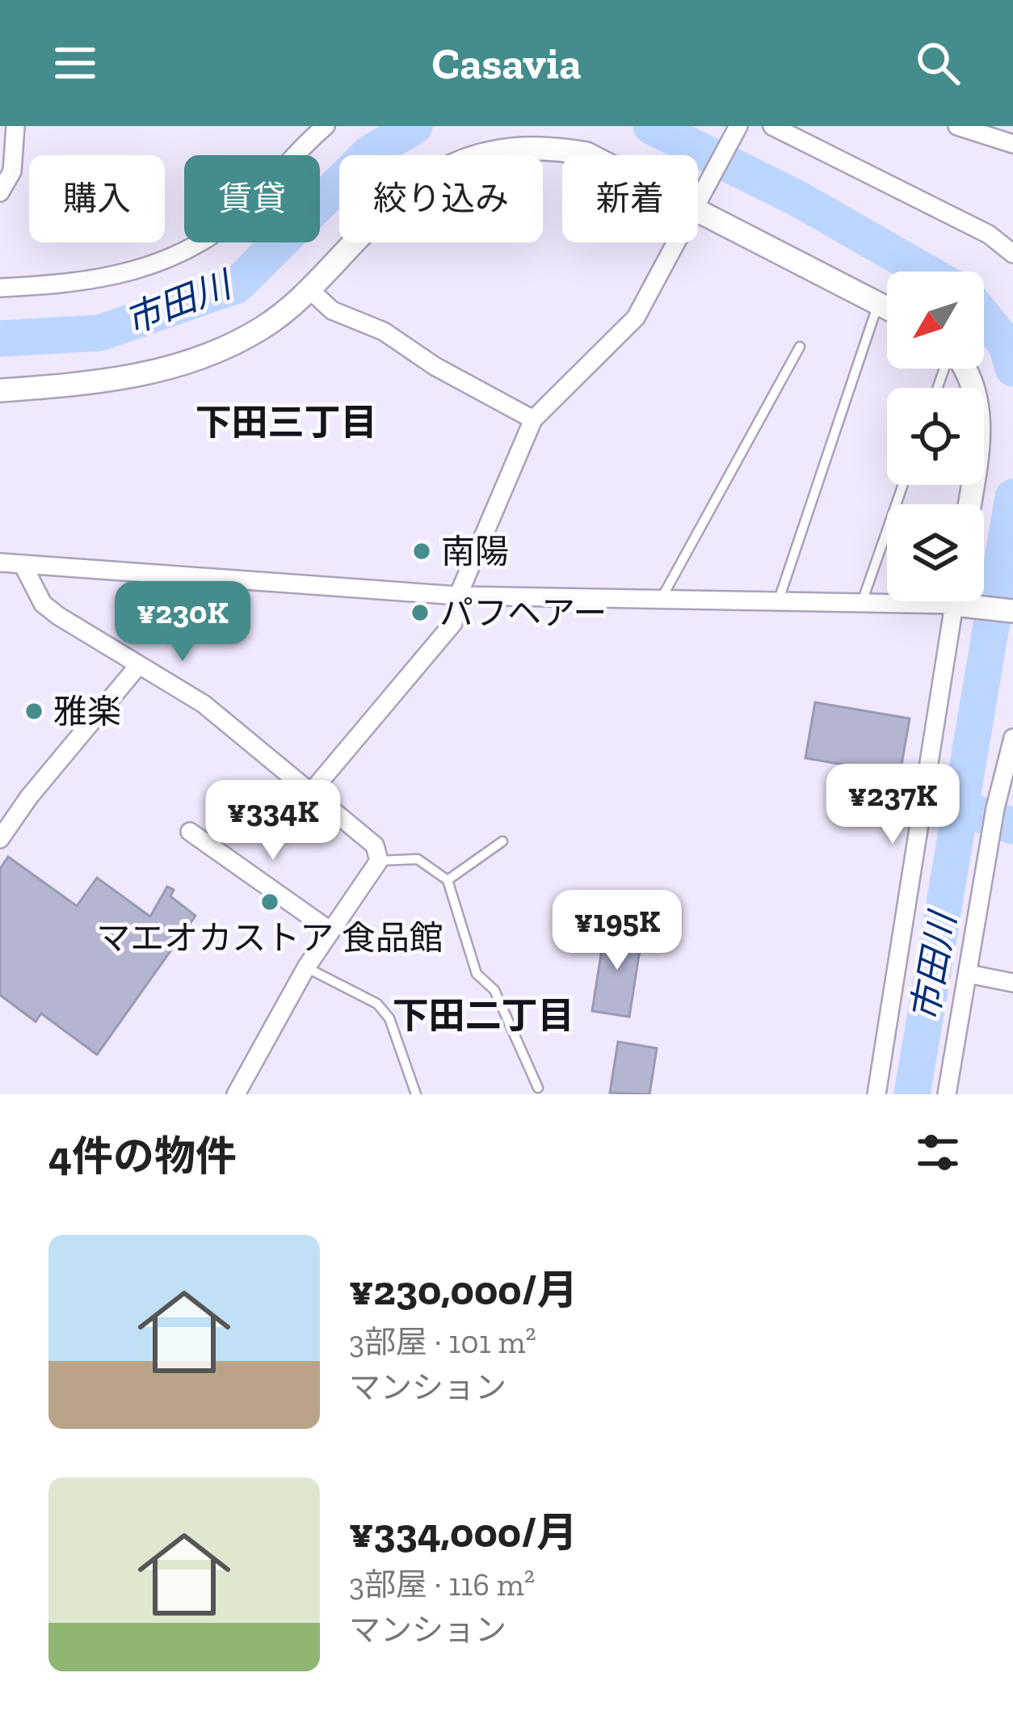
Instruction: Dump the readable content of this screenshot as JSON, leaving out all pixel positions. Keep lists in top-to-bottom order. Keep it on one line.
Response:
{"districts":["下田三丁目","下田二丁目"],"water":["市田川"],"places":["南陽","パフヘアー","雅楽","マエオカストア 食品館"],"north":"bottom left","page":{"header":"Casavia","chip":["購入","賃貸","絞り込み","新着"],"price":["¥230K","¥237K","¥334K","¥195K"],"heading":"4件の物件","list":[{"name":"¥230,000/月","note":"3部屋 · 101 m² · マンション"},{"name":"¥334,000/月","note":"3部屋 · 116 m² · マンション"}]}}
